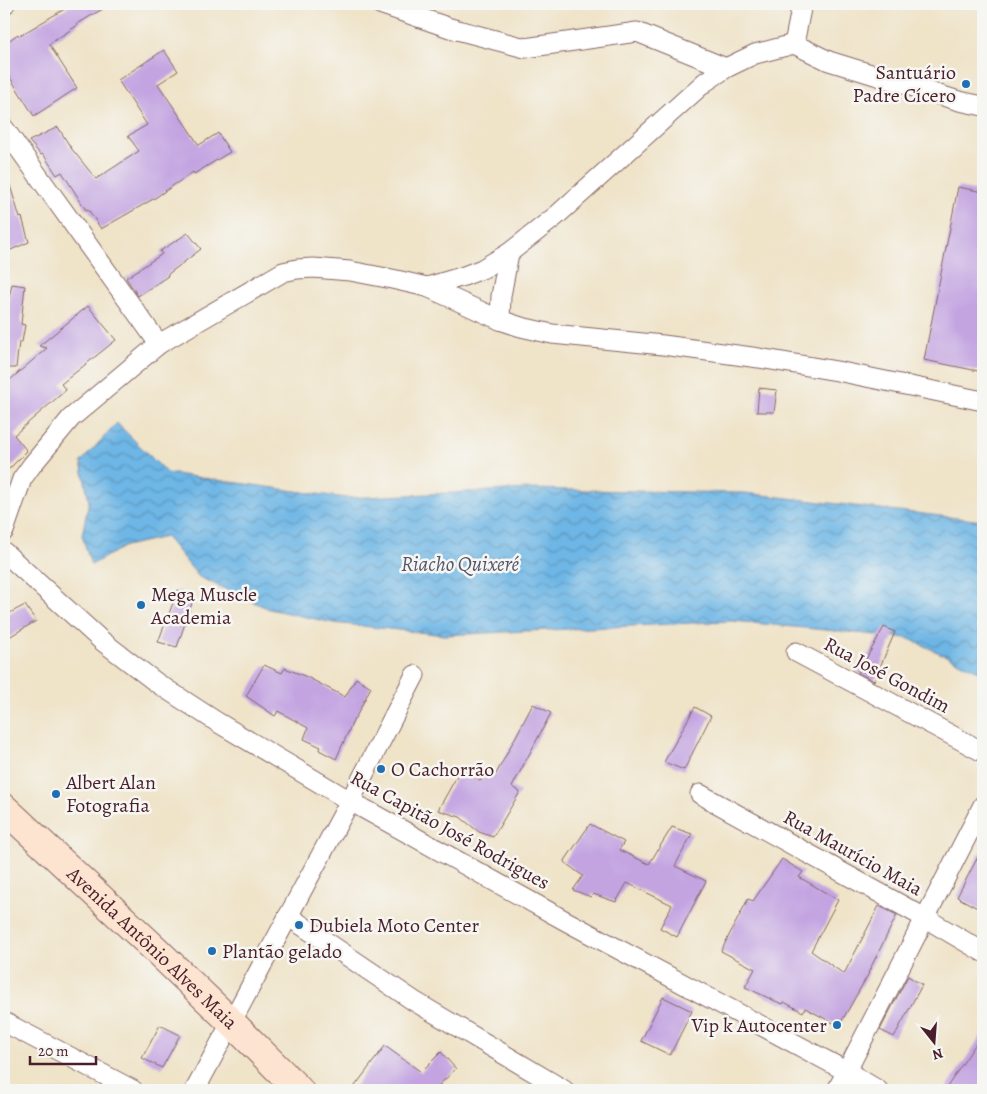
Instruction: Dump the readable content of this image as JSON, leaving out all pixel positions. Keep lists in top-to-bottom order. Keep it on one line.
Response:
{"streets":{"main road":["Avenida Antônio Alves Maia"],"street":["Rua José Gondim","Rua Capitão José Rodrigues","Rua Maurício Maia"]},"water":["Riacho Quixeré"],"places":["Santuário Padre Cícero","Mega Muscle Academia","O Cachorrão","Albert Alan Fotografia","Dubiela Moto Center","Plantão gelado","Vip k Autocenter"],"scale_bar":"20 m","north":"bottom"}
